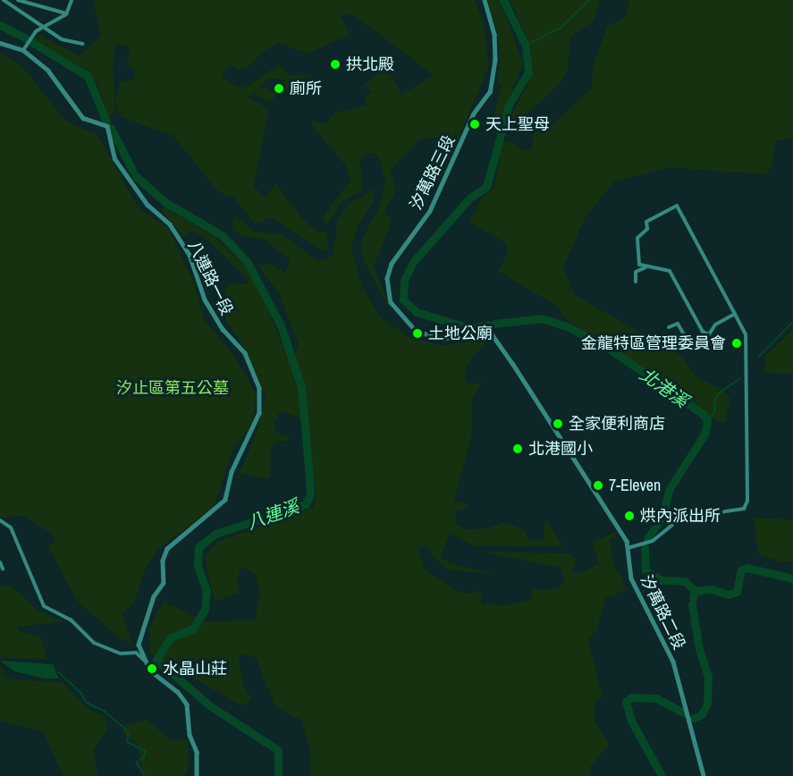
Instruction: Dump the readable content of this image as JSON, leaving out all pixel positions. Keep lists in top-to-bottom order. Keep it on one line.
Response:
{"streets":{"street":["汐萬路三段","八連路一段","汐萬路二段"]},"crossings":[["汐萬路三段","汐萬路二段"]],"water":["北港溪","八連溪"],"parks":["汐止區第五公墓"],"places":["拱北殿","廁所","天上聖母","土地公廟","金龍特區管理委員會","全家便利商店","北港國小","7-Eleven","烘內派出所","水晶山莊"]}
